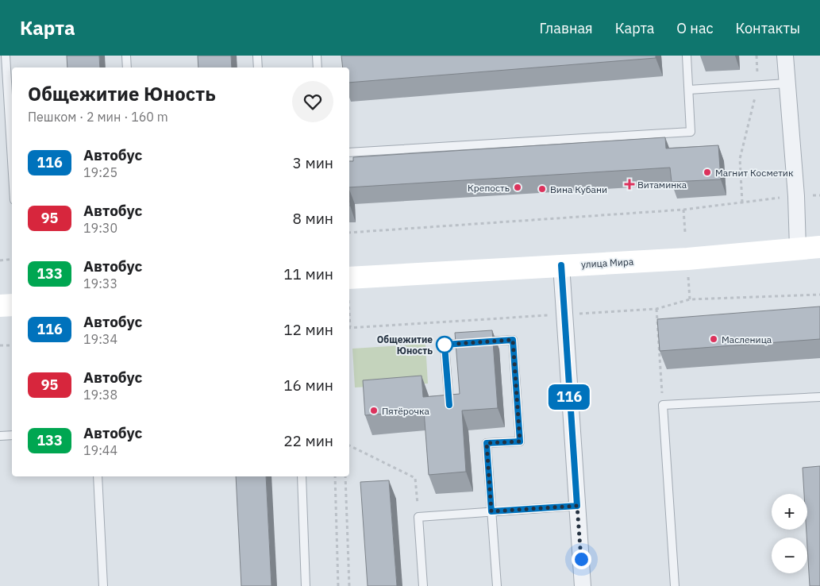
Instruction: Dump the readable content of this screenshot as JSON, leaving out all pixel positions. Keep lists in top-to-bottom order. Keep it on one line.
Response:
{"streets":{"main road":["улица Мира"]},"places":{"other":["Магнит Косметик","Крепость","Вина Кубани","Масленица","Общежитие Юность","Пятёрочка"],"health":["Витаминка"]},"lines":["bus line 116"],"page":{"header":"Карта","nav":["Главная","Карта","О нас","Контакты"],"on_map":"116","heading":["Общежитие Юность","Пешком · 2 мин · 160 m"],"list":[{"mark":"116","name":"Автобус","note":"19:25","value":"3 мин"},{"mark":"95","name":"Автобус","note":"19:30","value":"8 мин"},{"mark":"133","name":"Автобус","note":"19:33","value":"11 мин"},{"mark":"116","name":"Автобус","note":"19:34","value":"12 мин"},{"mark":"95","name":"Автобус","note":"19:38","value":"16 мин"},{"mark":"133","name":"Автобус","note":"19:44","value":"22 мин"}],"map_buttons":["+","−"]}}
